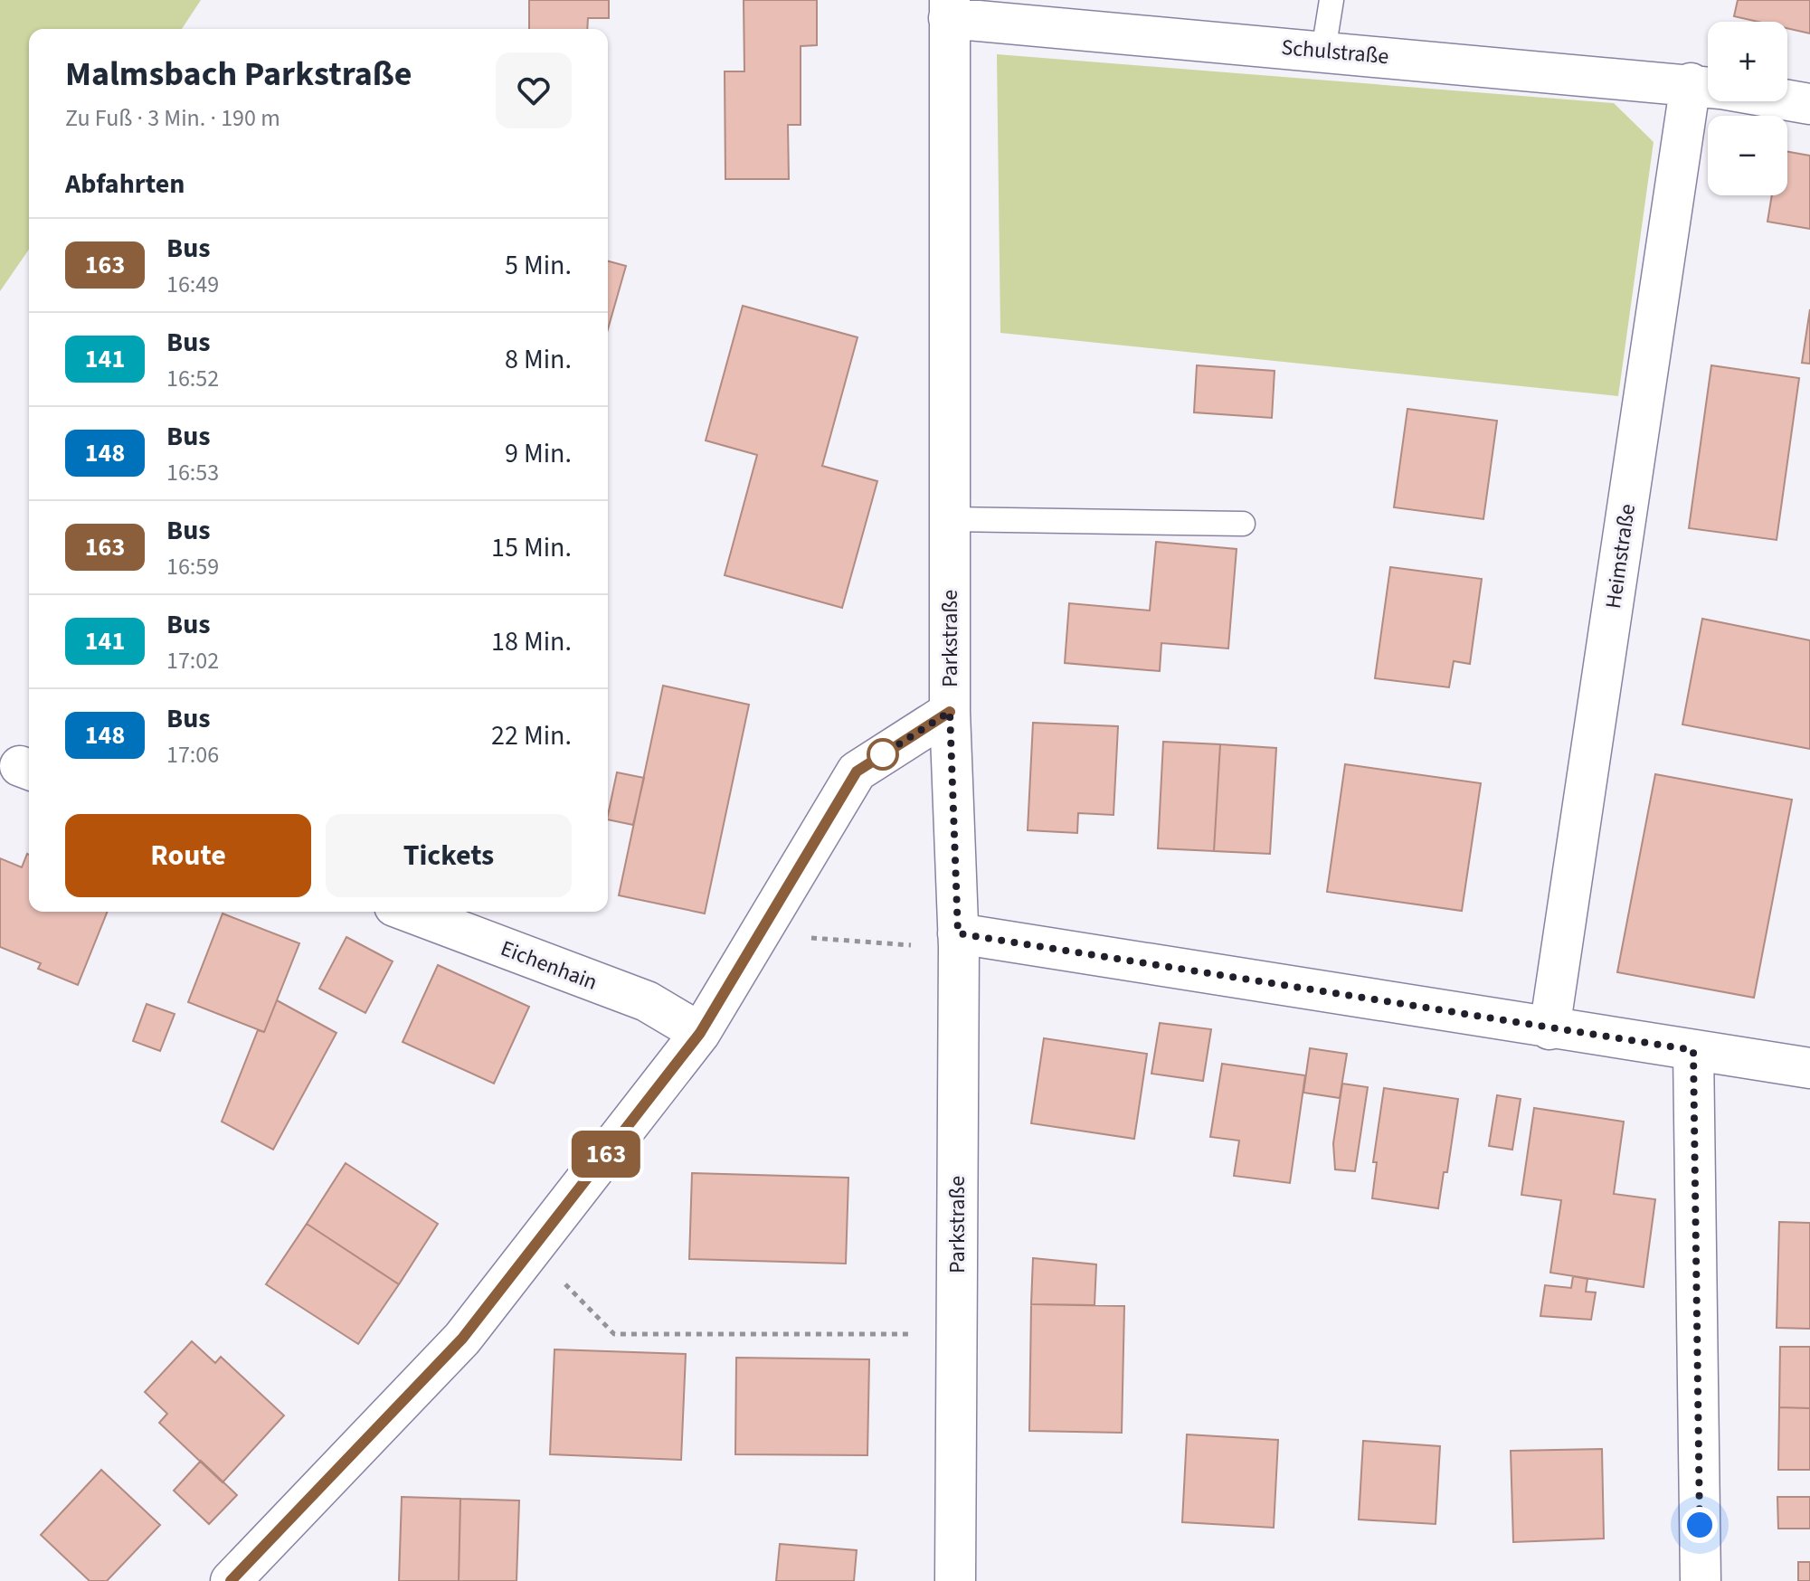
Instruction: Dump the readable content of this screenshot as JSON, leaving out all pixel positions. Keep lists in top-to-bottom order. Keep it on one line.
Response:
{"streets":{"street":["Schulstraße","Heimstraße","Parkstraße","Eichenhain"]},"crossings":[["Schulstraße","Parkstraße"]],"lines":["bus line 163"],"page":{"on_map":"163","map_buttons":["+","−"],"heading":[["Malmsbach Parkstraße","Zu Fuß · 3 Min. · 190 m"],"Abfahrten"],"list":[{"mark":"163","name":"Bus","note":"16:49","value":"5 Min."},{"mark":"141","name":"Bus","note":"16:52","value":"8 Min."},{"mark":"148","name":"Bus","note":"16:53","value":"9 Min."},{"mark":"163","name":"Bus","note":"16:59","value":"15 Min."},{"mark":"141","name":"Bus","note":"17:02","value":"18 Min."},{"mark":"148","name":"Bus","note":"17:06","value":"22 Min."}],"buttons":["Route","Tickets"]}}
